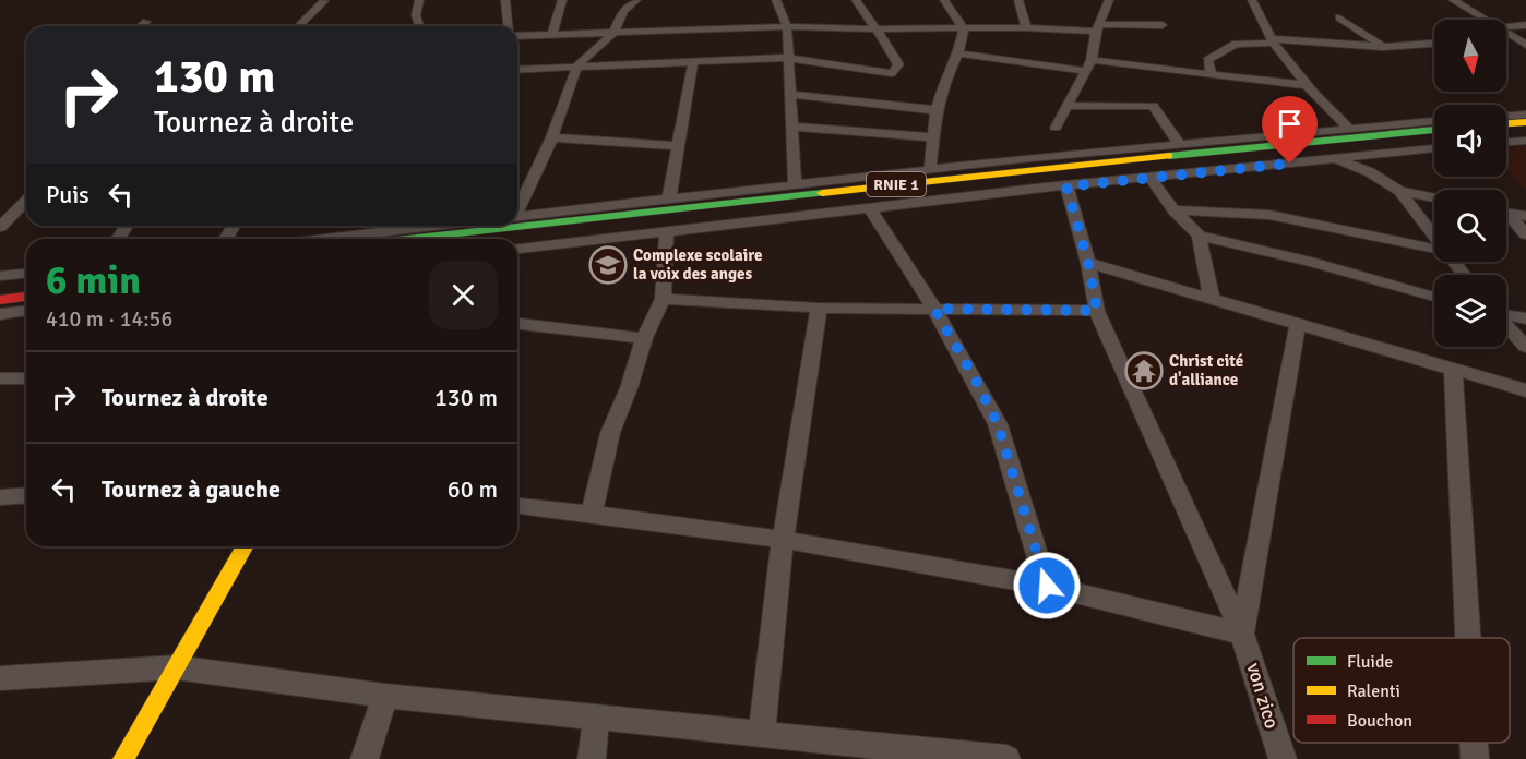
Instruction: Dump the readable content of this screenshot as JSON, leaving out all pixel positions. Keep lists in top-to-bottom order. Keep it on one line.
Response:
{"streets":{"main road":["RNIE 1"],"street":["von zico"]},"places":{"school or university":["Complexe scolaire la voix des anges"],"temple":["Christ cité d'alliance"]},"legend":["Fluide","Ralenti","Bouchon"],"north":"bottom","page":{"turn":["130 m","Tournez à droite"],"then":"Puis","heading":["6 min","410 m · 14:56"],"list":[{"name":"Tournez à droite","value":"130 m"},{"name":"Tournez à gauche","value":"60 m"}]}}
